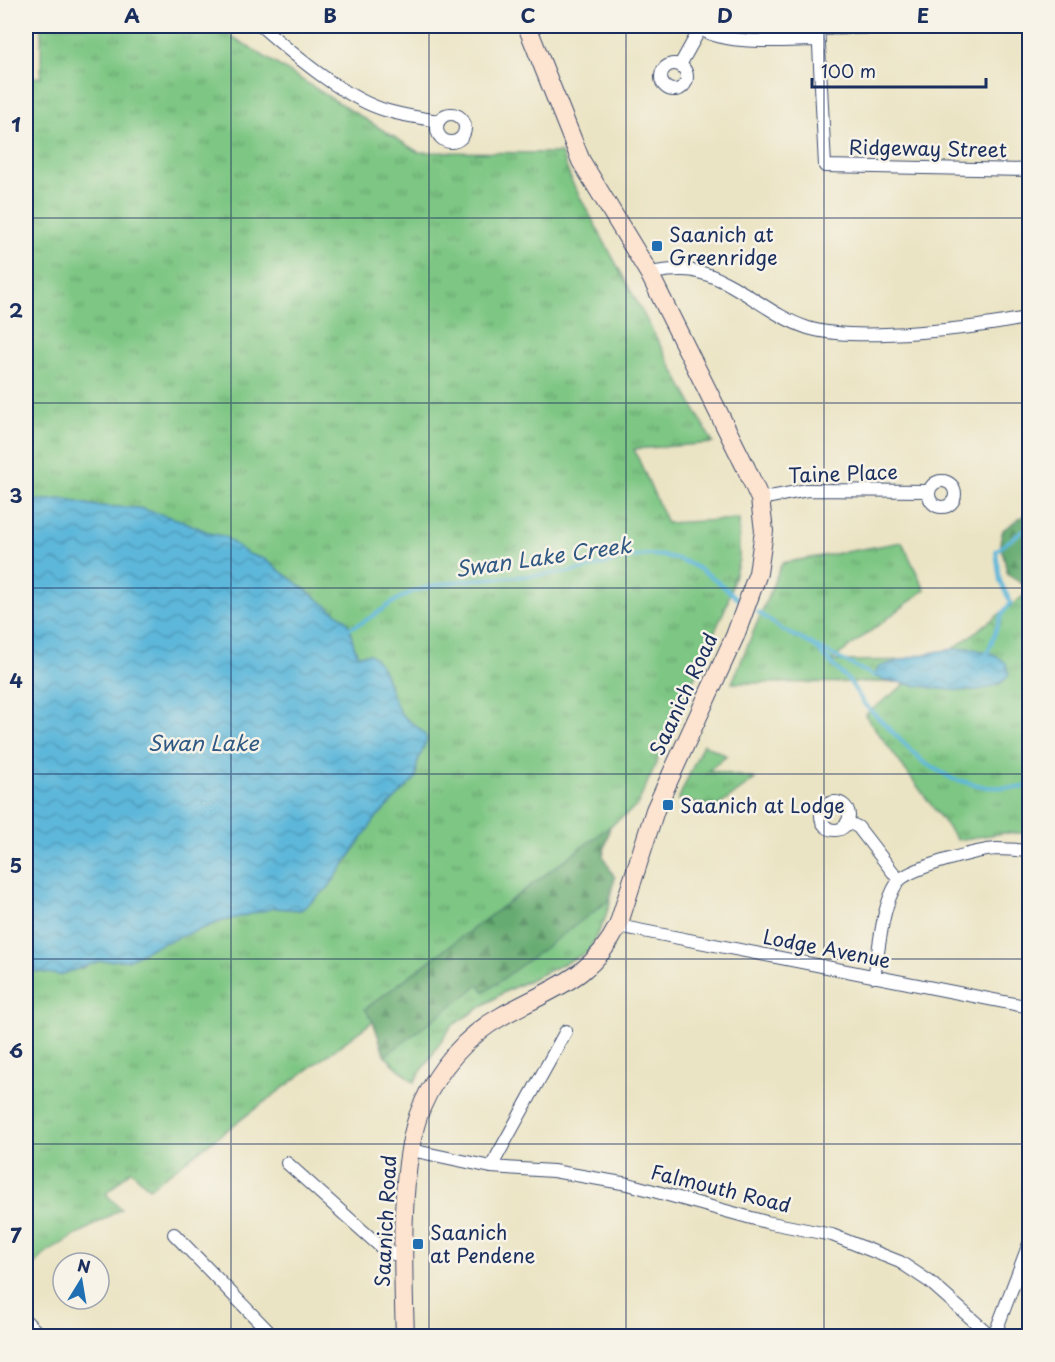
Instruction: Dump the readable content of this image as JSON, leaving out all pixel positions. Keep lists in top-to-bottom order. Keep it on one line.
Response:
{"streets":{"main road":["Saanich Road"],"street":["Ridgeway Street","Taine Place","Lodge Avenue","Falmouth Road"]},"crossings":[["Taine Place","Saanich Road"],["Saanich Road","Lodge Avenue"],["Saanich Road","Falmouth Road"]],"water":["Swan Lake Creek","Swan Lake"],"places":{"transit":["Saanich at Greenridge","Saanich at Lodge","Saanich at Pendene"]},"scale_bar":"100 m","north":"top","grid":{"columns":["A","B","C","D","E"],"rows":["1","2","3","4","5","6","7"]}}
